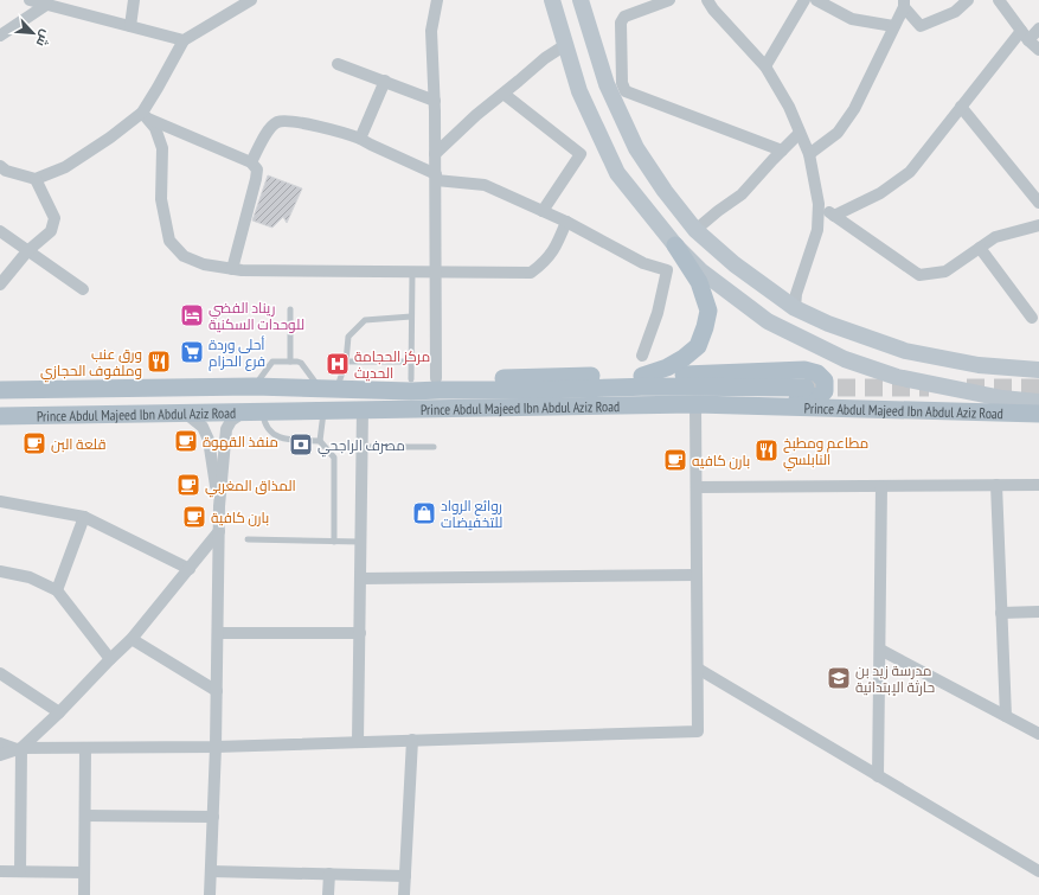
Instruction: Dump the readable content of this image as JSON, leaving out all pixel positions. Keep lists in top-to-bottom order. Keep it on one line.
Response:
{"streets":{"main road":["Prince Abdul Majeed Ibn Abdul Aziz Road"]},"places":{"hotel":["ريناد الفضي للوحدات السكنية"],"supermarket":["أحلى وردة فرع الحزام"],"restaurant":["ورق عنب وملفوف الحجازي","مطاعم ومطبخ النابلسي"],"hospital":["مركز الحجامة الحديث"],"cafe":["منفذ القهوة","قلعة البن","بارن كافيه","المذاق المغربي","بارن كافية"],"bank":["مصرف الراجحي"],"shop":["روائع الرواد للتخفيضات"],"school or university":["مدرسة زيد بن حارثة الإبتدائية"]},"north":"bottom right"}
